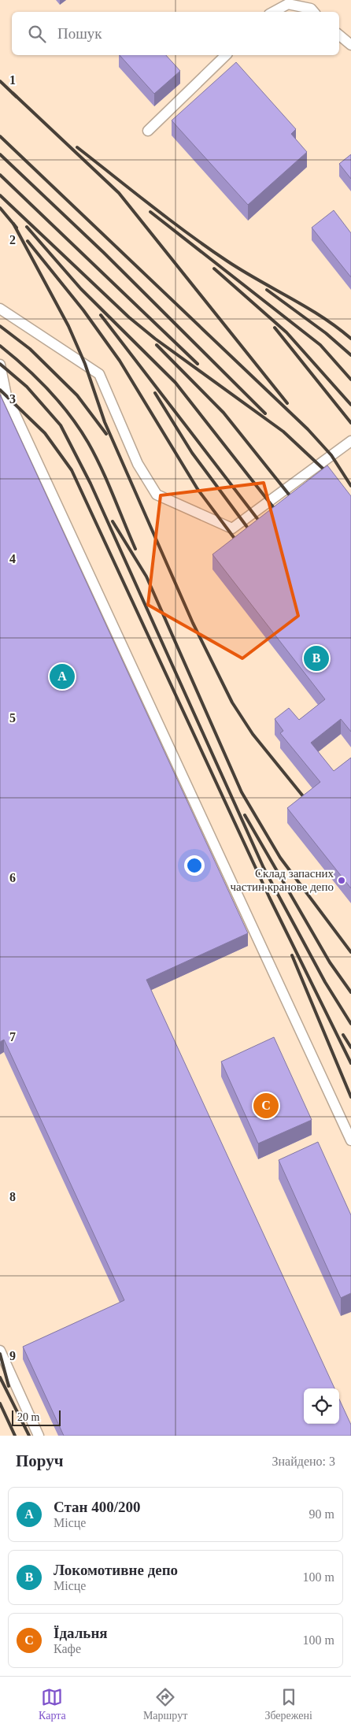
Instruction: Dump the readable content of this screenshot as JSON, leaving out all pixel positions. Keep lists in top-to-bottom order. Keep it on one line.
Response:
{"places":["Склад запасних частин кранове депо"],"scale_bar":"20 m","page":{"search":"Пошук","pins":["B","A","C"],"scale":"20 m","heading":["Поруч","Знайдено: 3"],"list":[{"mark":"A","name":"Стан 400/200","note":"Місце","value":"90 m"},{"mark":"B","name":"Локомотивне депо","note":"Місце","value":"100 m"},{"mark":"C","name":"Їдальня","note":"Кафе","value":"100 m"}],"nav":["Карта","Маршрут","Збережені"]},"grid":{"rows":["1","2","3","4","5","6","7","8","9"]}}
